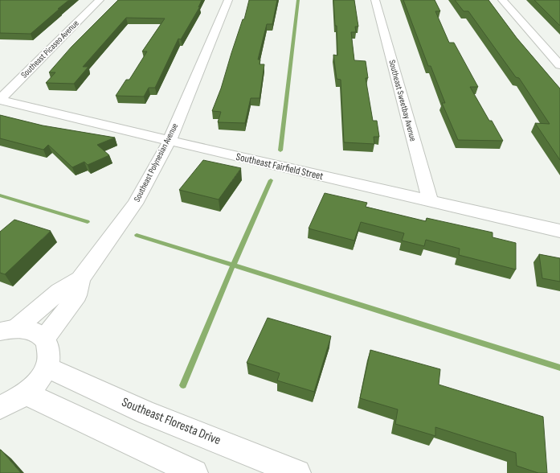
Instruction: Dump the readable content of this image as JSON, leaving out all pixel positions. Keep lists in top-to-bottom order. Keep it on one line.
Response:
{"streets":{"street":["Southeast Picaseo Avenue","Southeast Sweetbay Avenue","Southeast Polynesian Avenue","Southeast Fairfield Street","Southeast Floresta Drive"]},"crossings":[["Southeast Picaseo Avenue","Southeast Fairfield Street"],["Southeast Sweetbay Avenue","Southeast Fairfield Street"],["Southeast Polynesian Avenue","Southeast Fairfield Street"]]}
